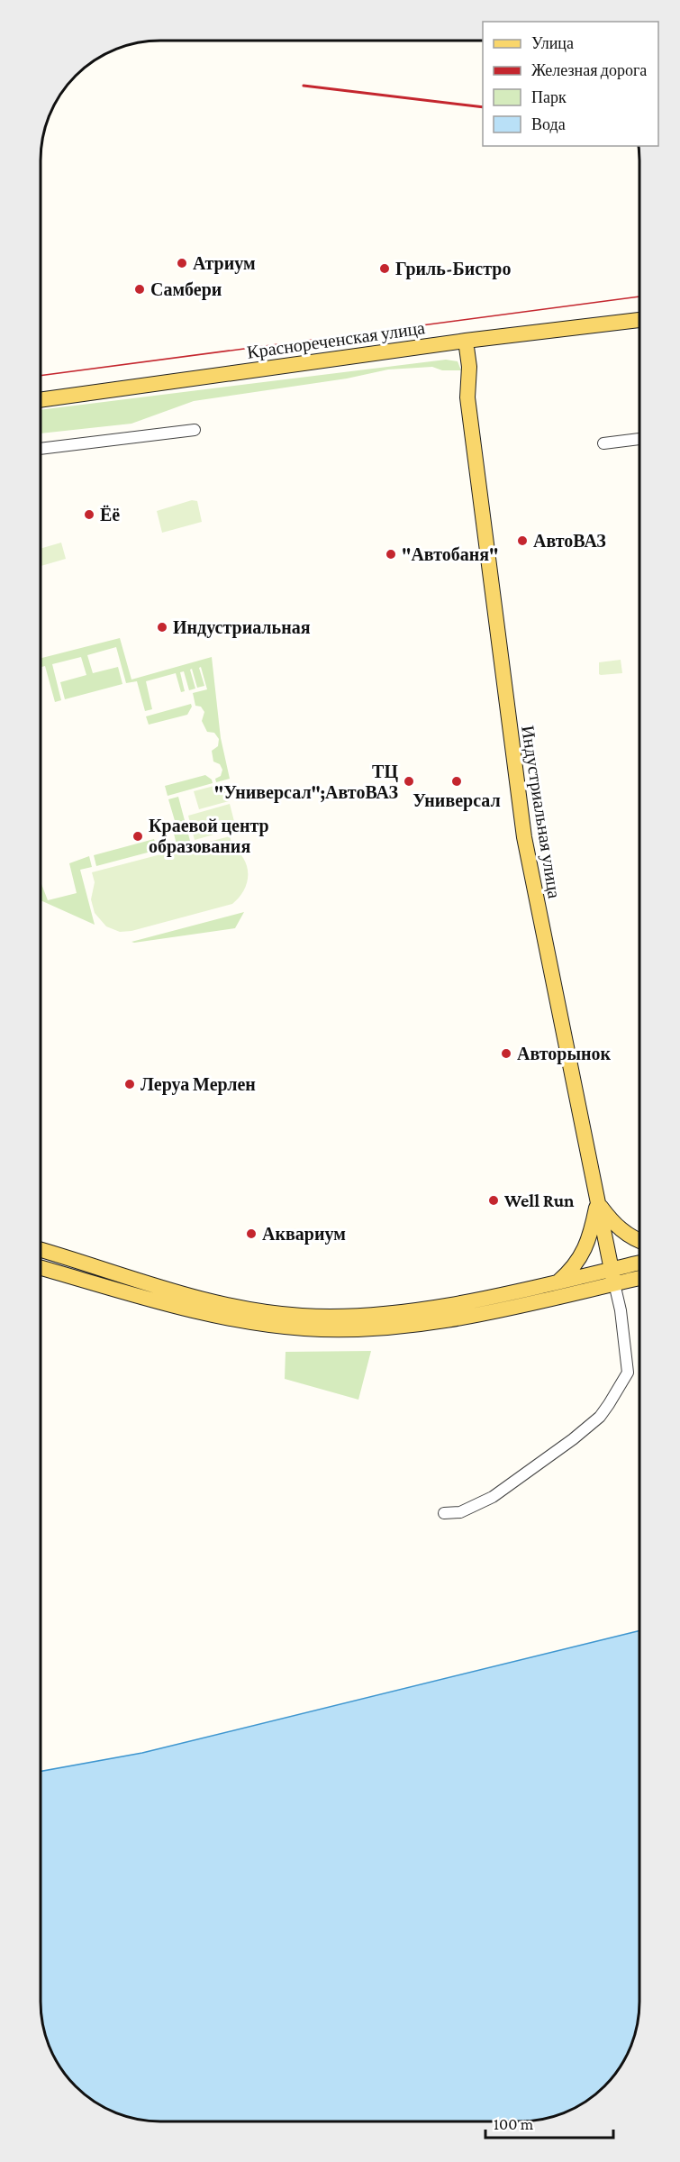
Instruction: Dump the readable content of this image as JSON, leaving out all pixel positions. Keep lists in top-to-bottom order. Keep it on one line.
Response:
{"streets":{"main road":["Краснореченская улица","Индустриальная улица"]},"crossings":[["Краснореченская улица","Индустриальная улица"]],"places":["Атриум","Гриль-Бистро","Самбери","Ёё","АвтоВАЗ","\"Автобаня\"","Индустриальная","ТЦ \"Универсал\";АвтоВАЗ","Универсал","Краевой центр образования","Авторынок","Леруа Мерлен","Well Run","Аквариум"],"legend":["Улица","Железная дорога","Парк","Вода"],"scale_bar":"100 m"}
